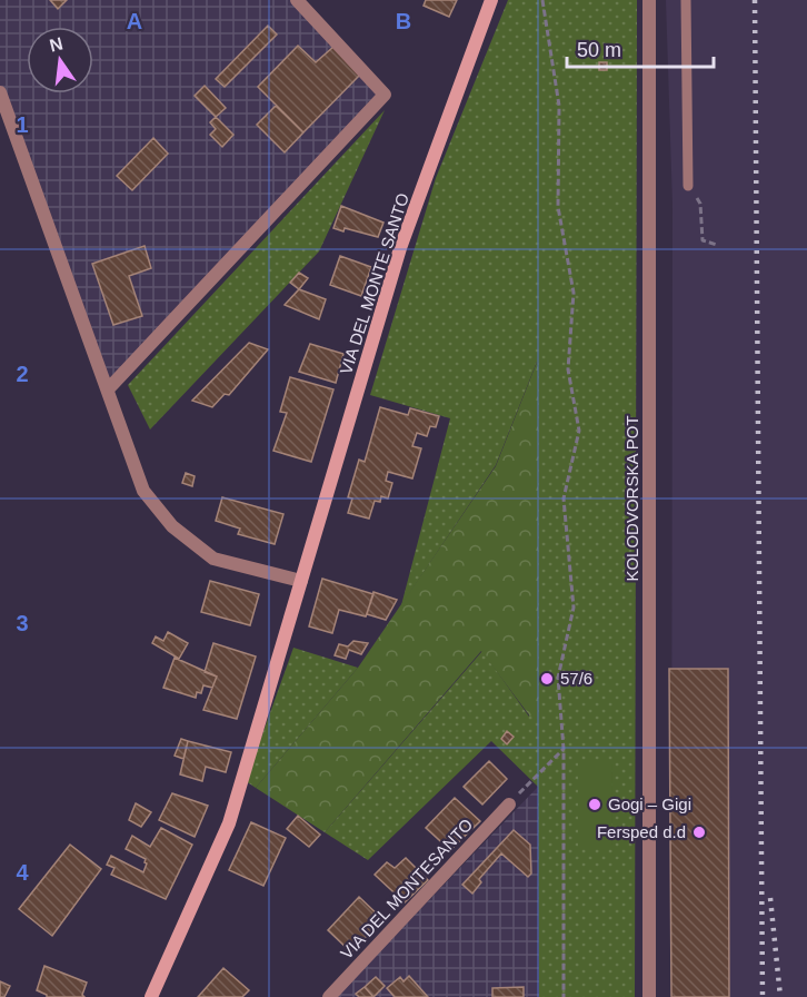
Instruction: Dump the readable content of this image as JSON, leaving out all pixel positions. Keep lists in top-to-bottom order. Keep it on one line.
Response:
{"streets":{"main road":["VIA DEL MONTE SANTO"],"street":["KOLODVORSKA POT","VIA DEL MONTESANTO"]},"places":["57/6","Gogi – Gigi","Fersped d.d"],"scale_bar":"50 m","north":"top","grid":{"columns":["A","B"],"rows":["1","2","3","4"]}}
